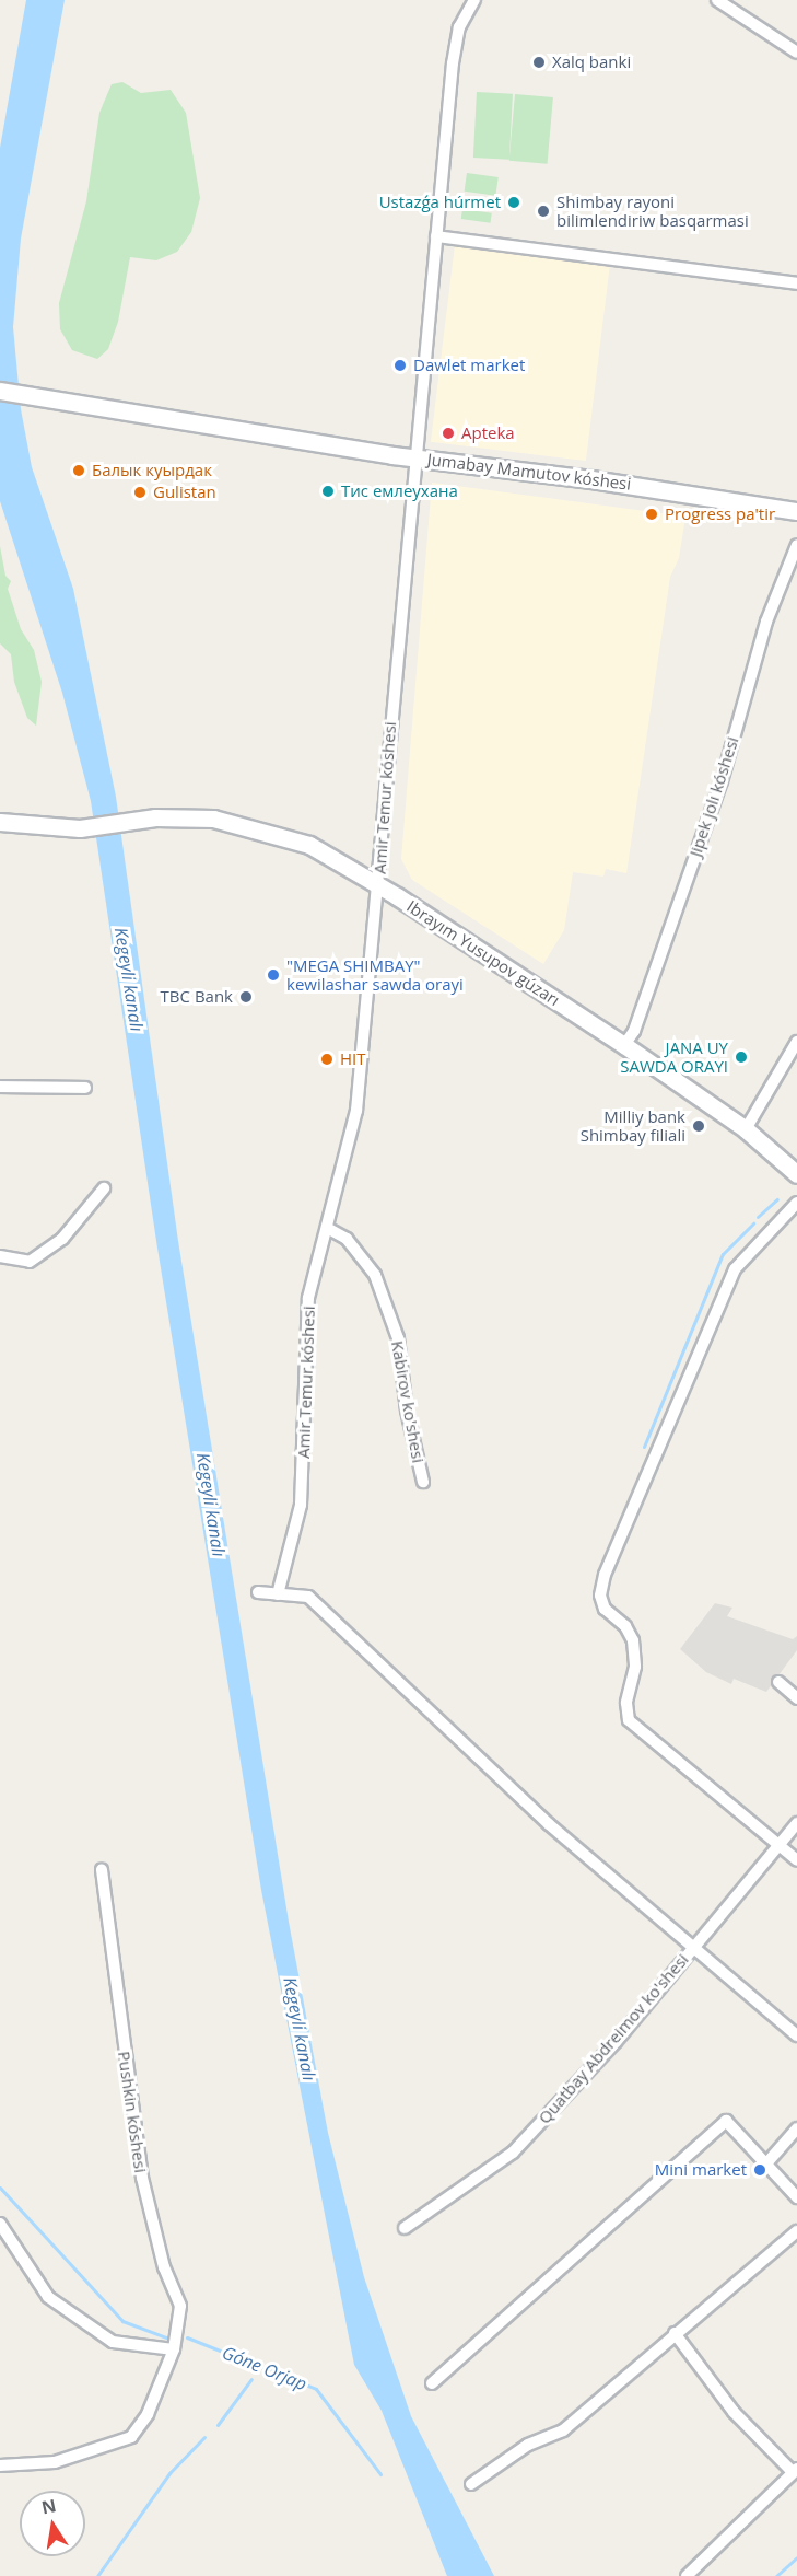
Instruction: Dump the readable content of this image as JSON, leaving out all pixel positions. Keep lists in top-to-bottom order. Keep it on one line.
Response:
{"streets":{"main road":["Jumabay Mamutov kóshesi","Ibrayım Yusupov gúzarı"],"street":["Jipek jolı kóshesi","Amir Temur kóshesi","Kabirov ko'shesi","Quatbay Abdreimov ko'shesi","Pushkin kóshesi"]},"crossings":[["Jumabay Mamutov kóshesi","Amir Temur kóshesi"],["Jipek jolı kóshesi","Ibrayım Yusupov gúzarı"],["Amir Temur kóshesi","Ibrayım Yusupov gúzarı"],["Amir Temur kóshesi","Kabirov ko'shesi"]],"water":["Kegeyli kanalı","Góne Orjap"],"places":["Xalq banki","Ustazǵa húrmet","Shimbay rayoni bilimlendiriw basqarmasi","Dawlet market","Apteka","Балык куырдак","Тис емлеухана","Gulistan","Progress pa'tir","\"MEGA SHIMBAY\" kewilashar sawda orayi","TBC Bank","JANA UY SAWDA ORAYI","HIT","Milliy bank Shimbay filiali","Mini market"],"north":"top"}
